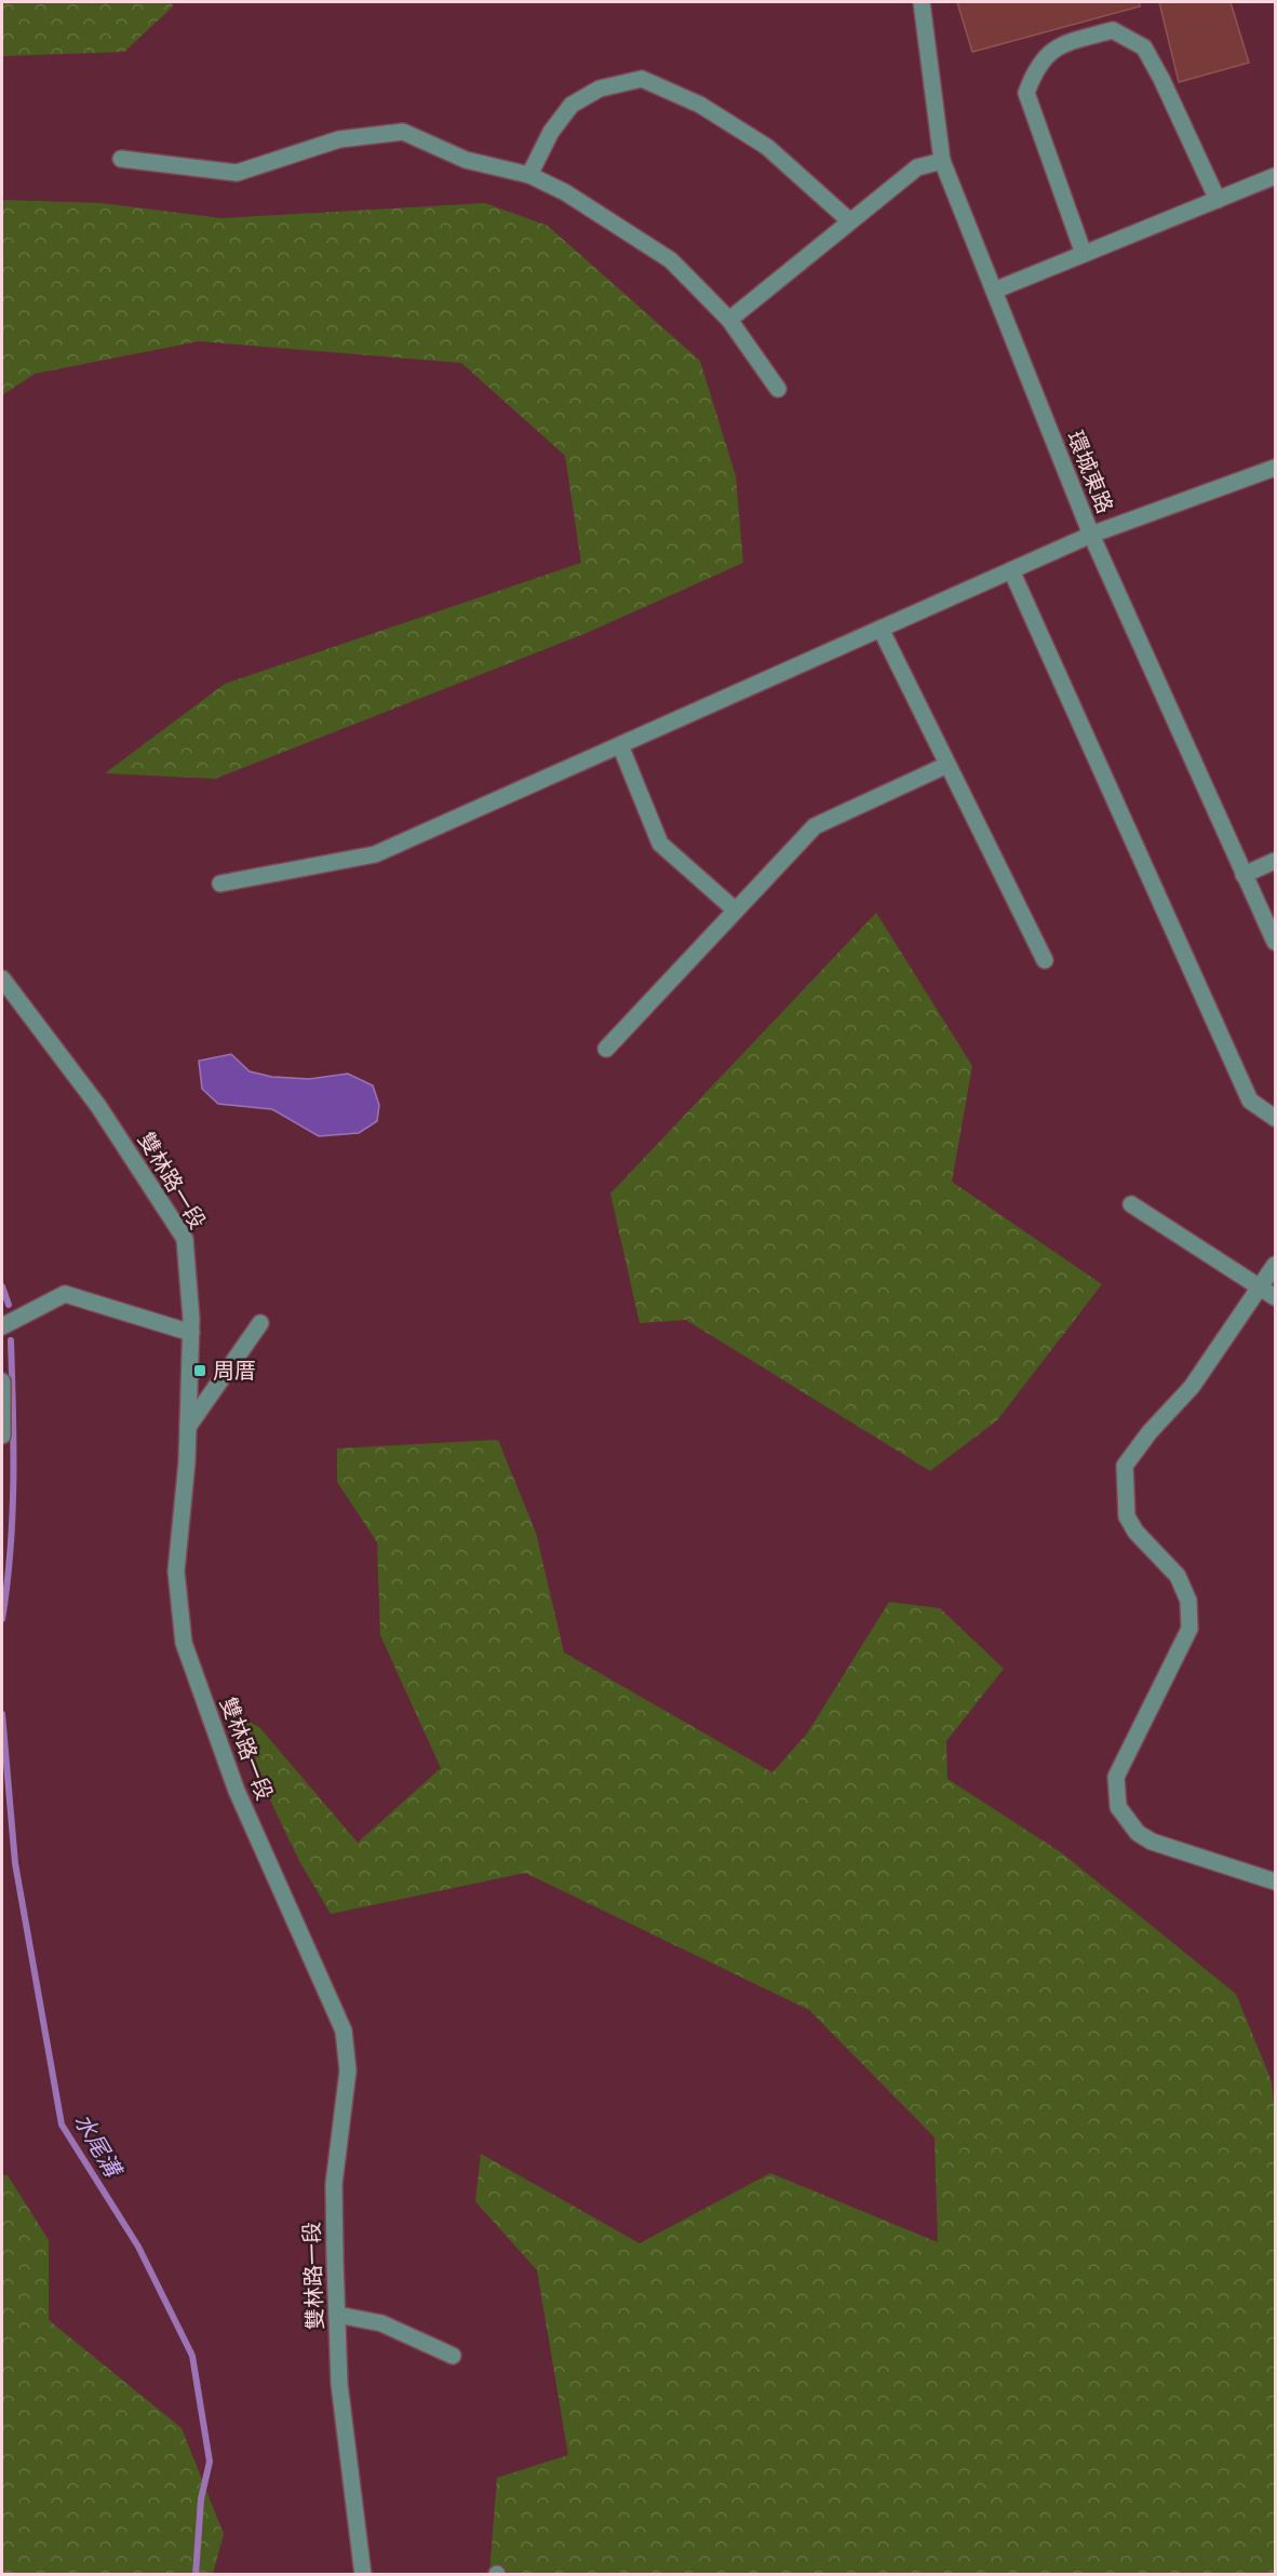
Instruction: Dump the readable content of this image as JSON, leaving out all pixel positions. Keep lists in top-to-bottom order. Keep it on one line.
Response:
{"streets":{"street":["環城東路","雙林路一段"]},"water":["水尾溝"],"places":{"transit":["周厝"]}}
